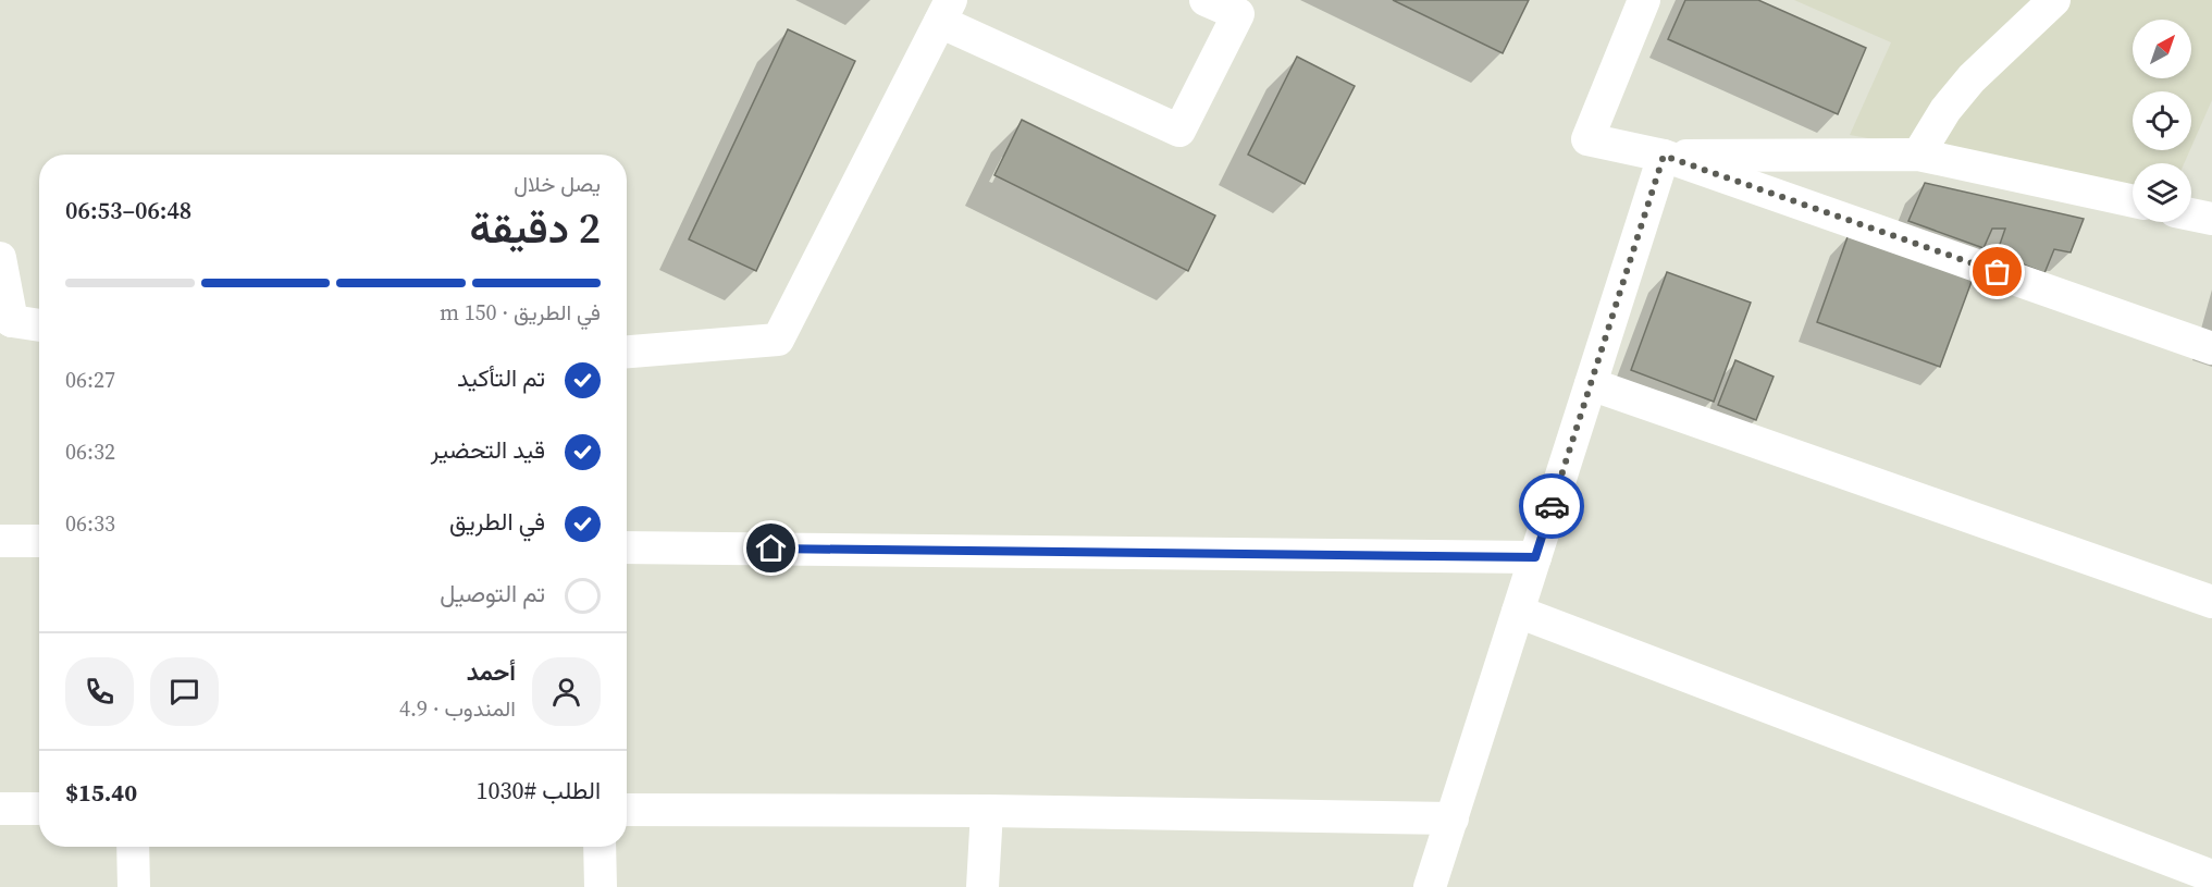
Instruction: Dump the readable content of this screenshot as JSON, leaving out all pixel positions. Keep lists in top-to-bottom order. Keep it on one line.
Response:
{"north":"top right","page":{"heading":["2 دقيقة","يصل خلال","06:48–06:53"],"panel":["أحمد","المندوب · 4.9","الطلب #1030","$15.40"],"bar":"في الطريق · 150 m","list":[["تم التأكيد","06:27"],["قيد التحضير","06:32"],["في الطريق","06:33"],"تم التوصيل"]}}
